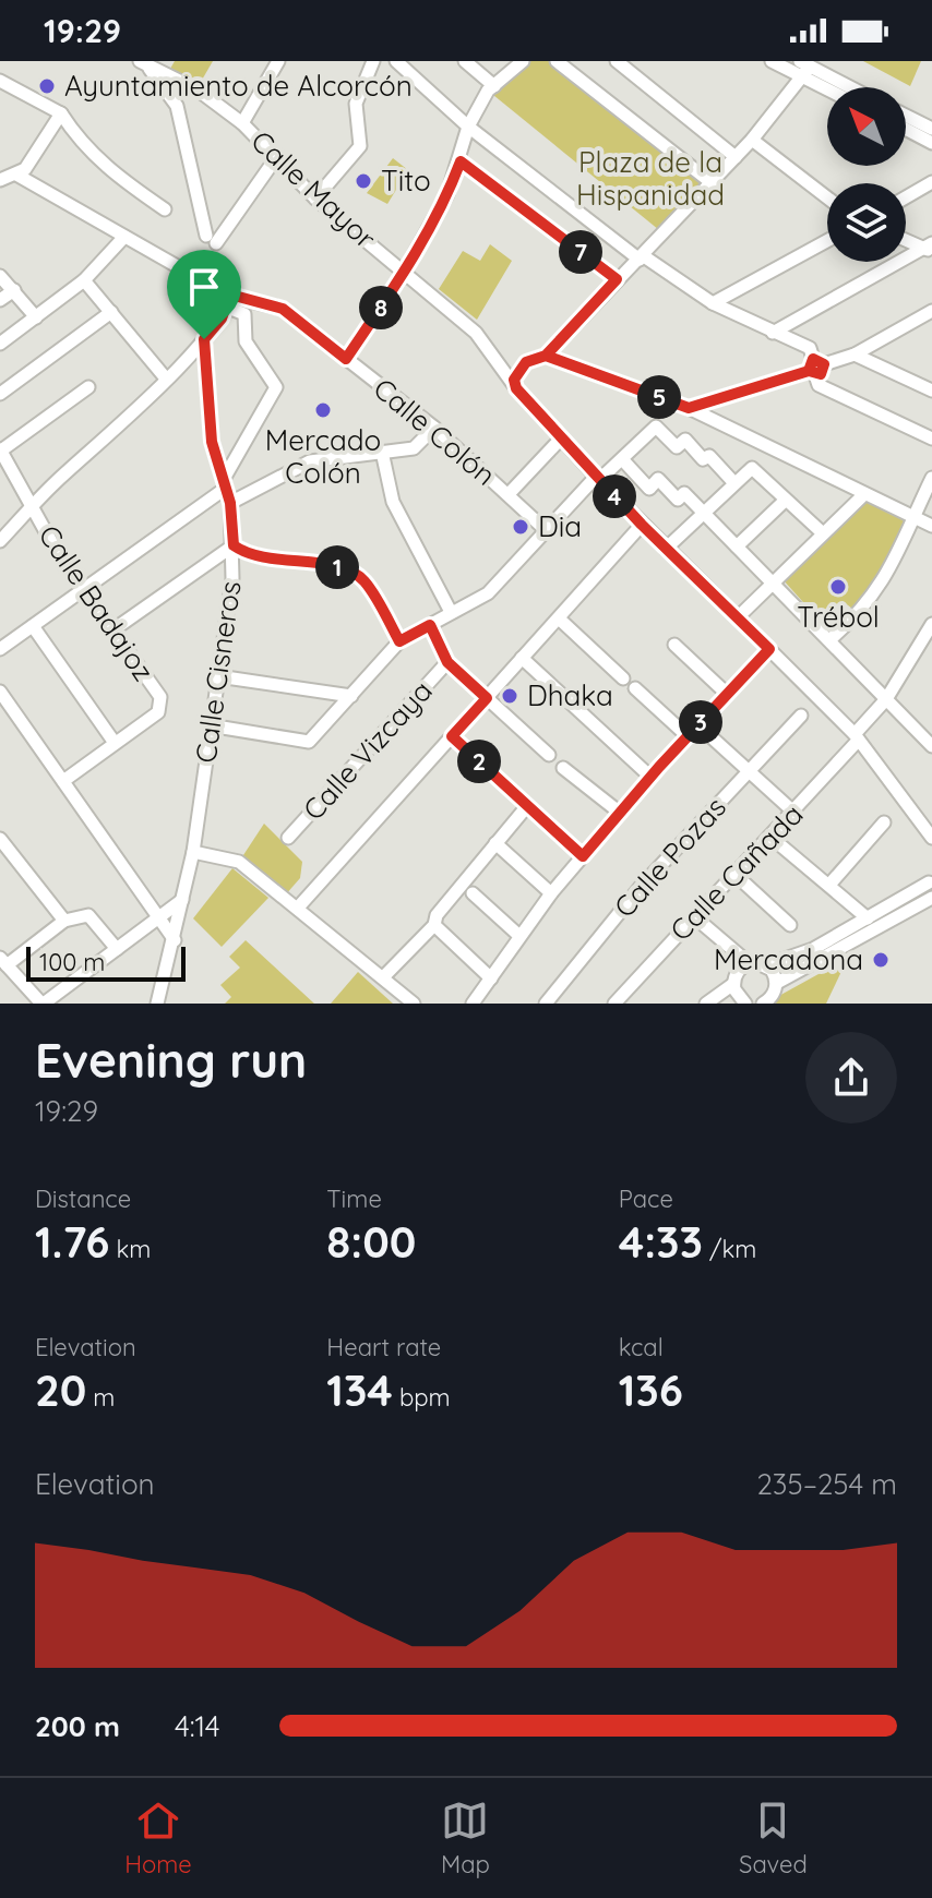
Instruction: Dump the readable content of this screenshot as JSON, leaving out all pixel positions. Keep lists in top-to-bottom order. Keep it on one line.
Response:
{"streets":{"street":["Calle Mayor","Calle Colón","Calle Badajoz","Calle Cisneros","Calle Vizcaya","Calle Pozas","Calle Cañada"]},"crossings":[["Calle Mayor","Calle Cañada"]],"parks":["Plaza de la Hispanidad"],"places":["Ayuntamiento de Alcorcón","Tito","Mercado Colón","Dia","Trébol","Dhaka","Mercadona"],"scale_bar":"100 m","north":"top left","page":{"status":"19:29","pins":["7","8","5","4","1","3","2"],"scale":"100 m","heading":["Evening run","19:29"],"stats":[["Distance","1.76 km"],["Time","8:00"],["Pace","4:33 /km"],["Elevation","20 m"],["Heart rate","134 bpm"],["kcal","136"]],"chart":["Elevation","235–254 m"],"list":[{"name":"200 m","note":"4:14"}],"tabs":["Home","Map","Saved"]}}
